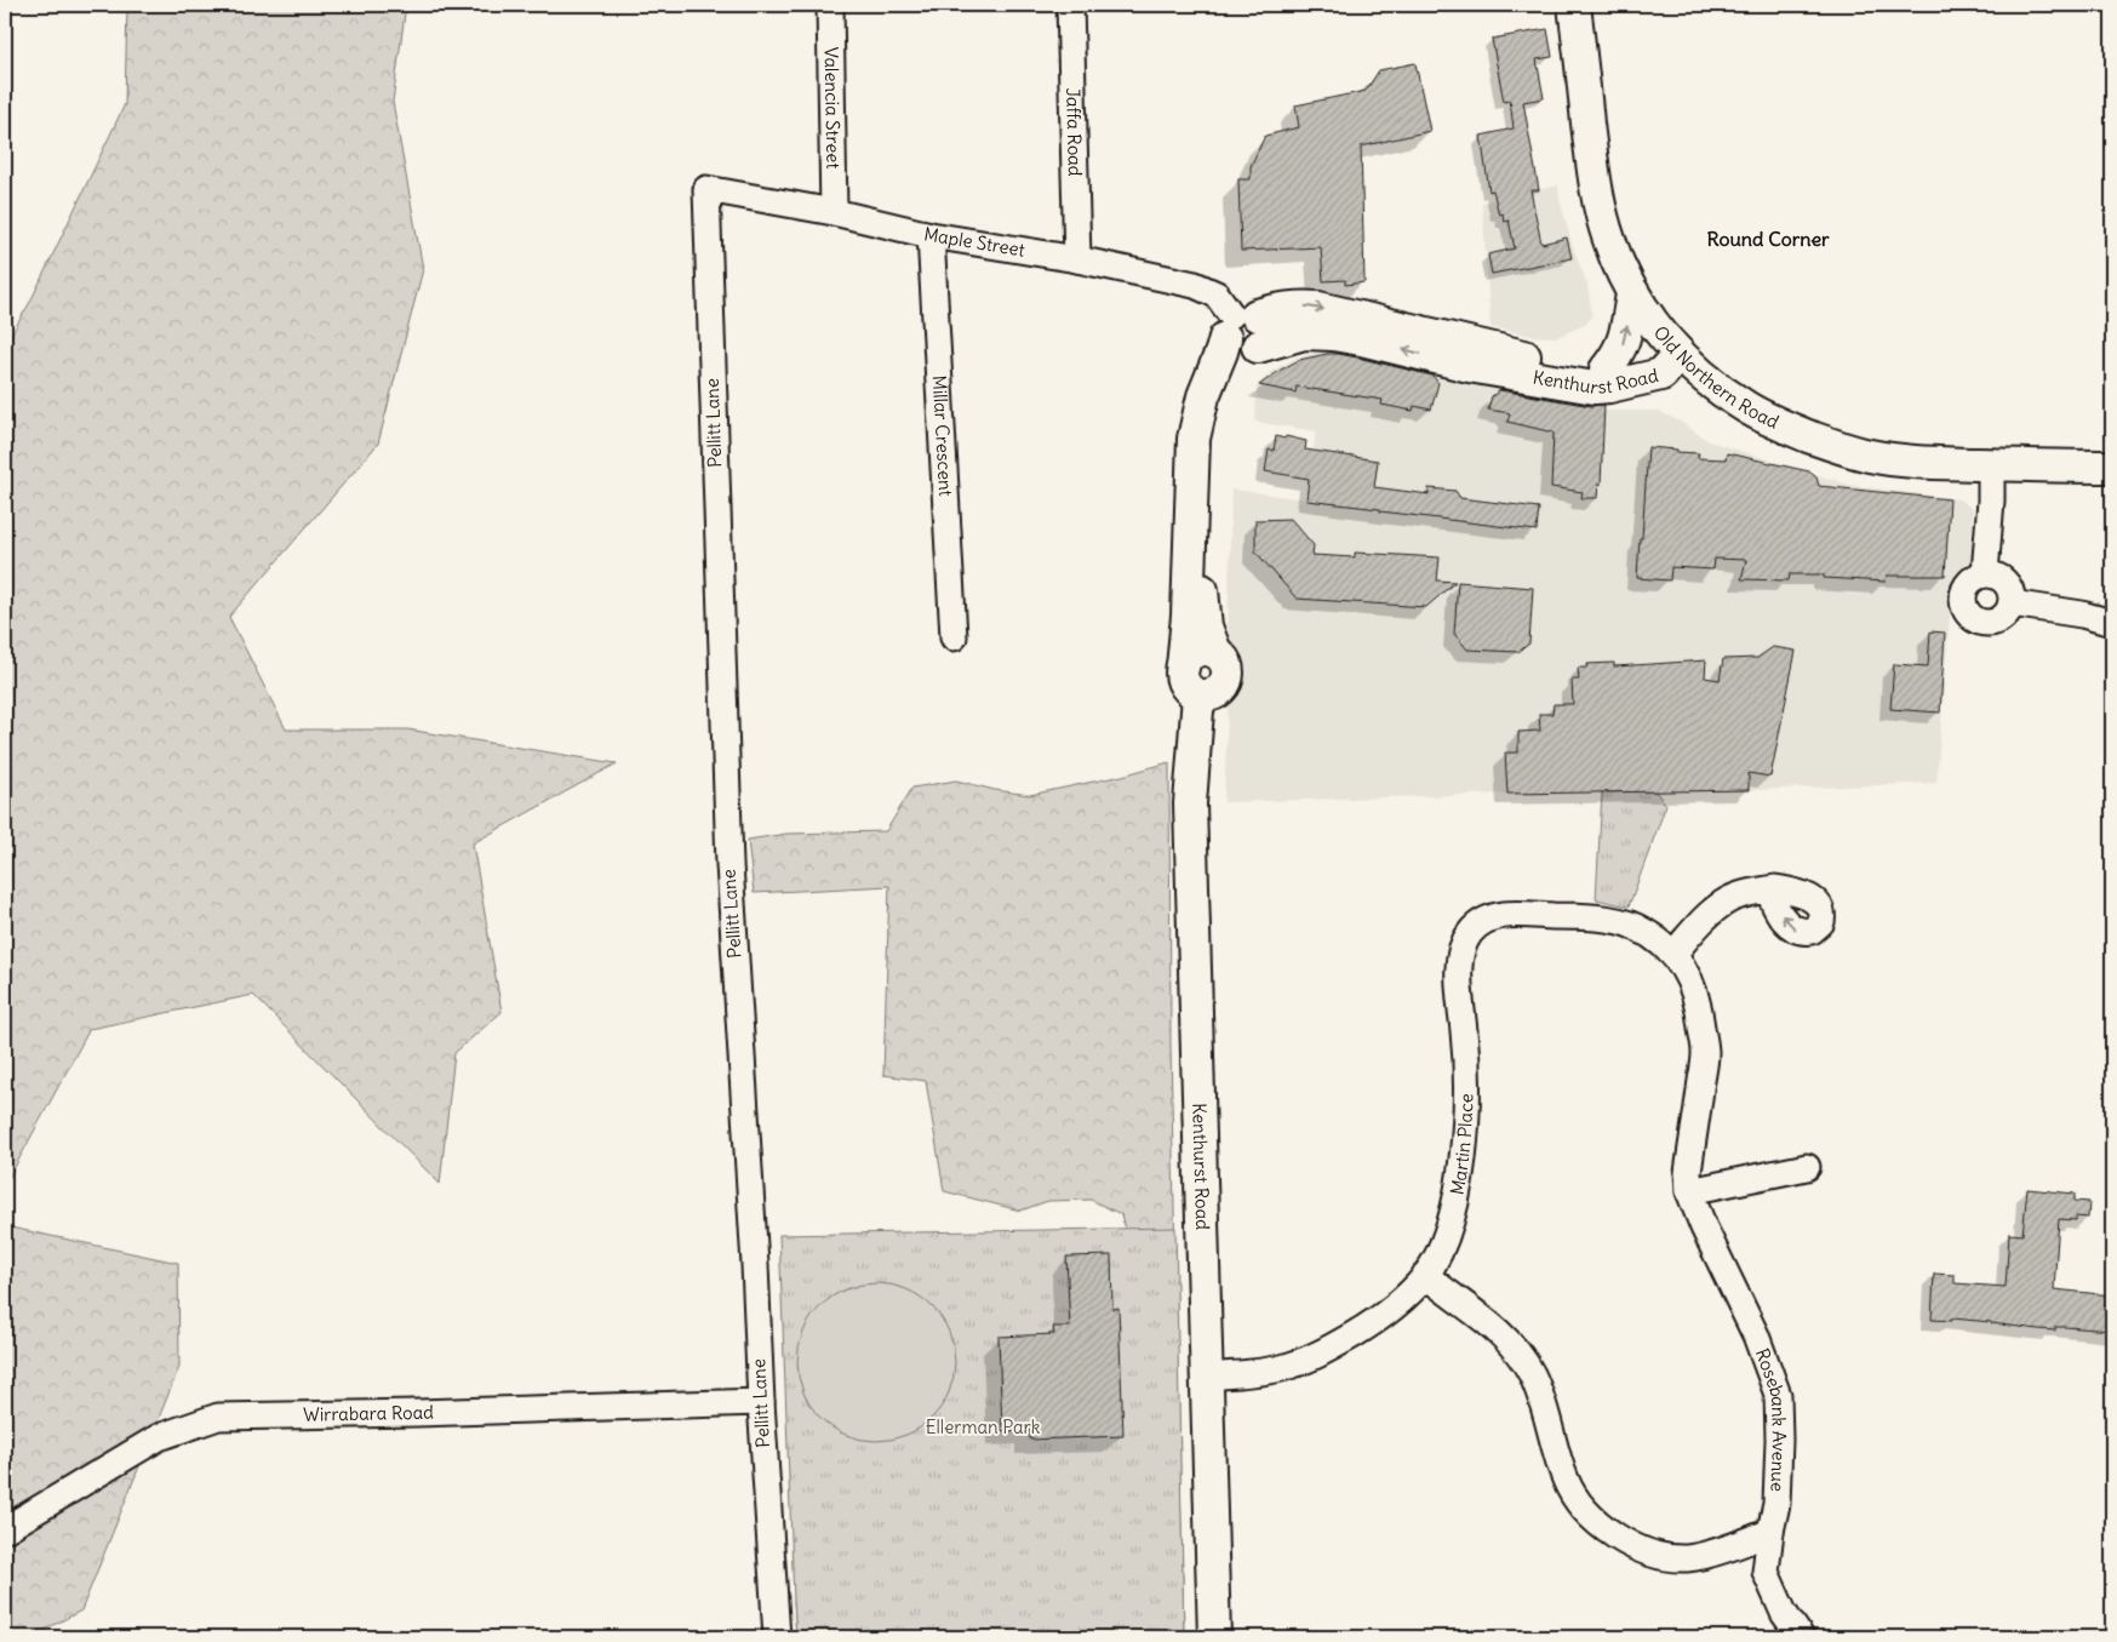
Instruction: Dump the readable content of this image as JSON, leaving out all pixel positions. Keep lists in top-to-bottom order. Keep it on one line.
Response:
{"streets":{"main road":["Kenthurst Road","Old Northern Road"],"street":["Valencia Street","Jaffa Road","Maple Street","Pellitt Lane","Millar Crescent","Martin Place","Wirrabara Road","Rosebank Avenue"]},"crossings":[["Valencia Street","Maple Street"],["Jaffa Road","Maple Street"],["Maple Street","Kenthurst Road"],["Maple Street","Pellitt Lane"],["Maple Street","Millar Crescent"],["Kenthurst Road","Old Northern Road"],["Kenthurst Road","Martin Place"],["Pellitt Lane","Wirrabara Road"],["Martin Place","Rosebank Avenue"]],"districts":["Round Corner"],"parks":["Ellerman Park"]}
